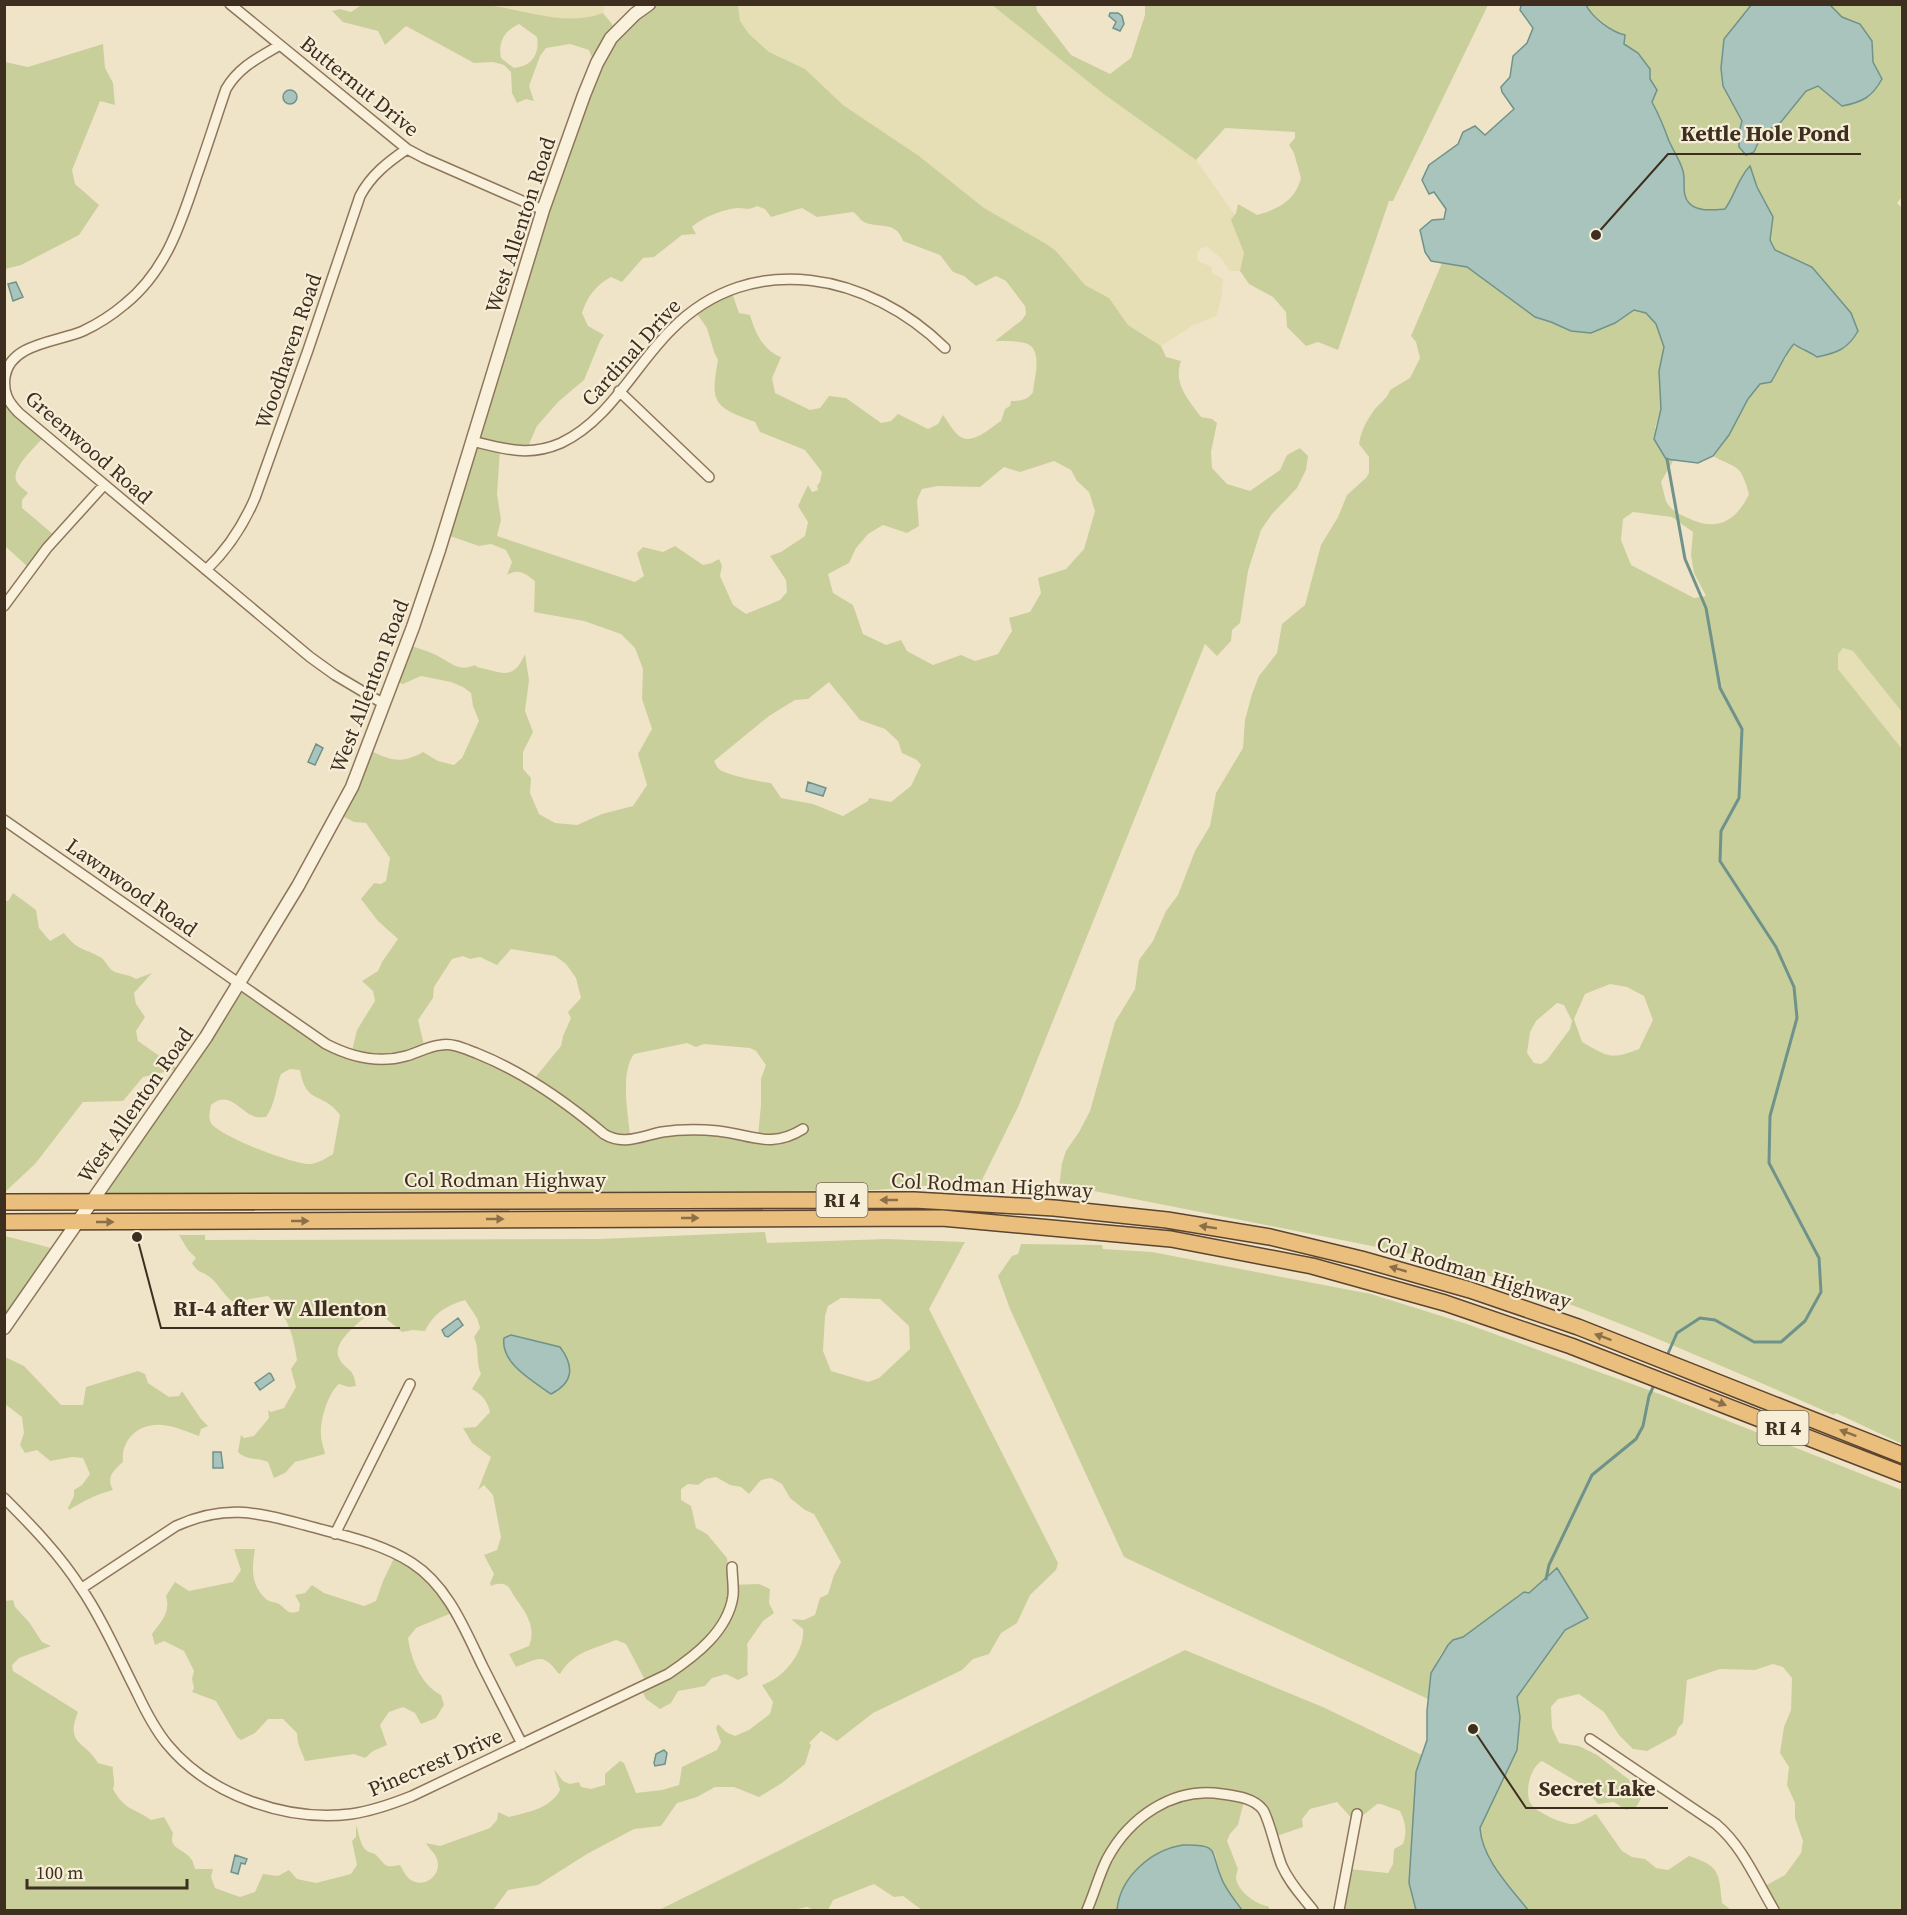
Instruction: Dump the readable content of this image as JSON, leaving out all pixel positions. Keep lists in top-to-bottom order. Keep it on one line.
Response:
{"streets":{"highway":["Col Rodman Highway","RI 4"],"street":["Butternut Drive","West Allenton Road","Woodhaven Road","Cardinal Drive","Greenwood Road","Lawnwood Road","Pinecrest Drive"]},"crossings":[["Butternut Drive","West Allenton Road"],["Butternut Drive","Woodhaven Road"],["Butternut Drive","Greenwood Road"],["West Allenton Road","Cardinal Drive"],["West Allenton Road","Greenwood Road"],["West Allenton Road","Lawnwood Road"],["West Allenton Road","Col Rodman Highway"],["Woodhaven Road","Greenwood Road"]],"places":["Kettle Hole Pond","RI-4 after W Allenton","Secret Lake"],"scale_bar":"100 m"}
